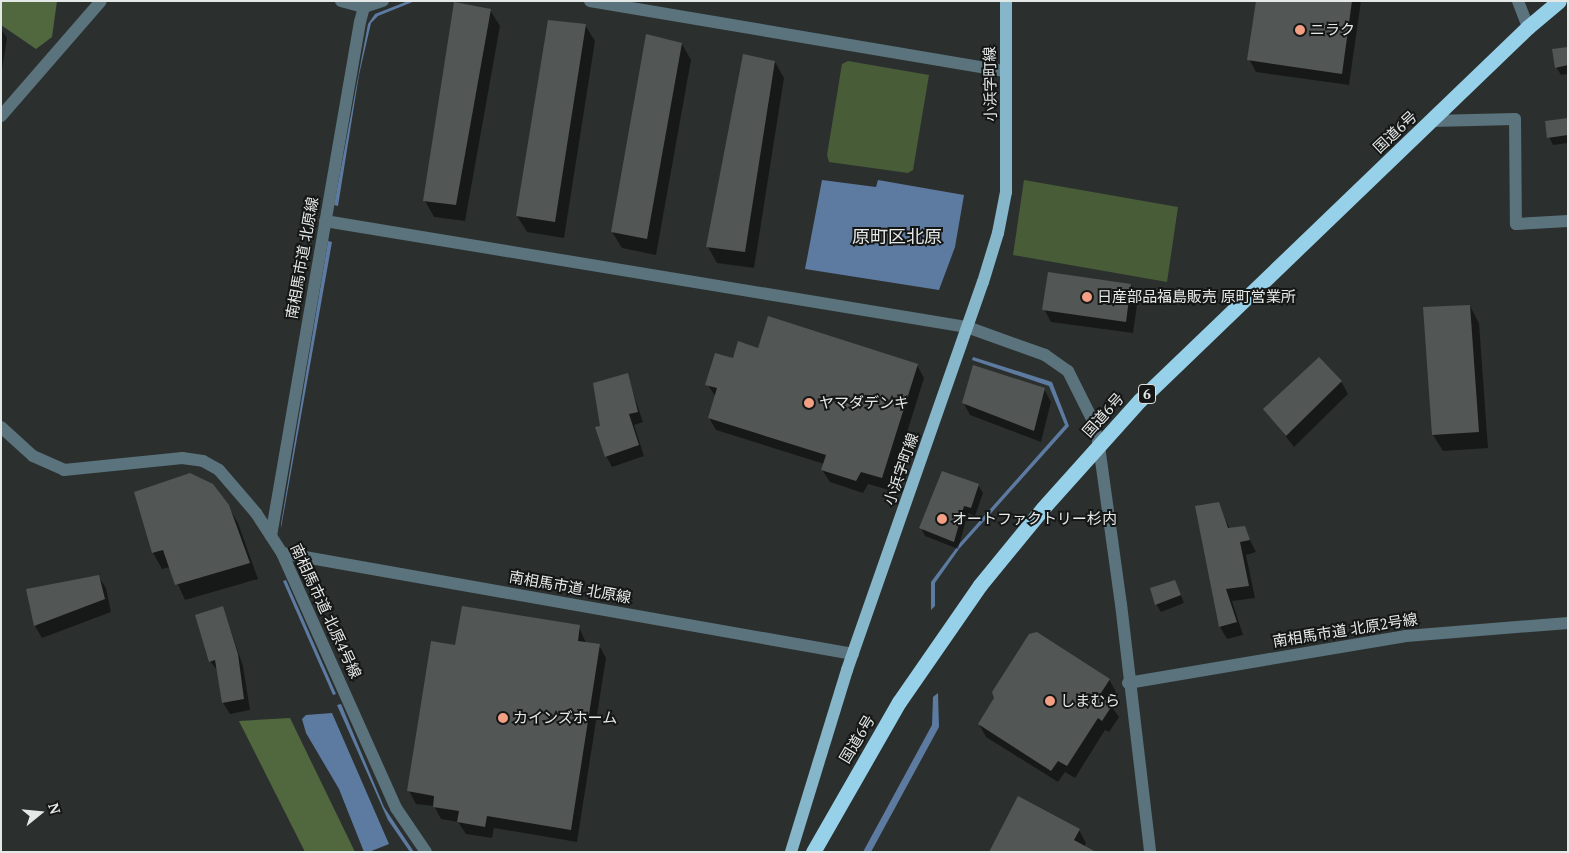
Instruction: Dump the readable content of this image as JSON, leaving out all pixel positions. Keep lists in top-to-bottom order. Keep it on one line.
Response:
{"streets":{"highway":["国道6号","6"],"main road":["小浜字町線"],"street":["南相馬市道 北原線","南相馬市道 北原4号線","南相馬市道 北原2号線"]},"crossings":[["小浜字町線","南相馬市道 北原線"],["南相馬市道 北原線","南相馬市道 北原4号線"]],"districts":["原町区北原"],"places":["ニラク","日産部品福島販売 原町営業所","ヤマダデンキ","オートファクトリー杉内","しまむら","カインズホーム"],"north":"right"}
